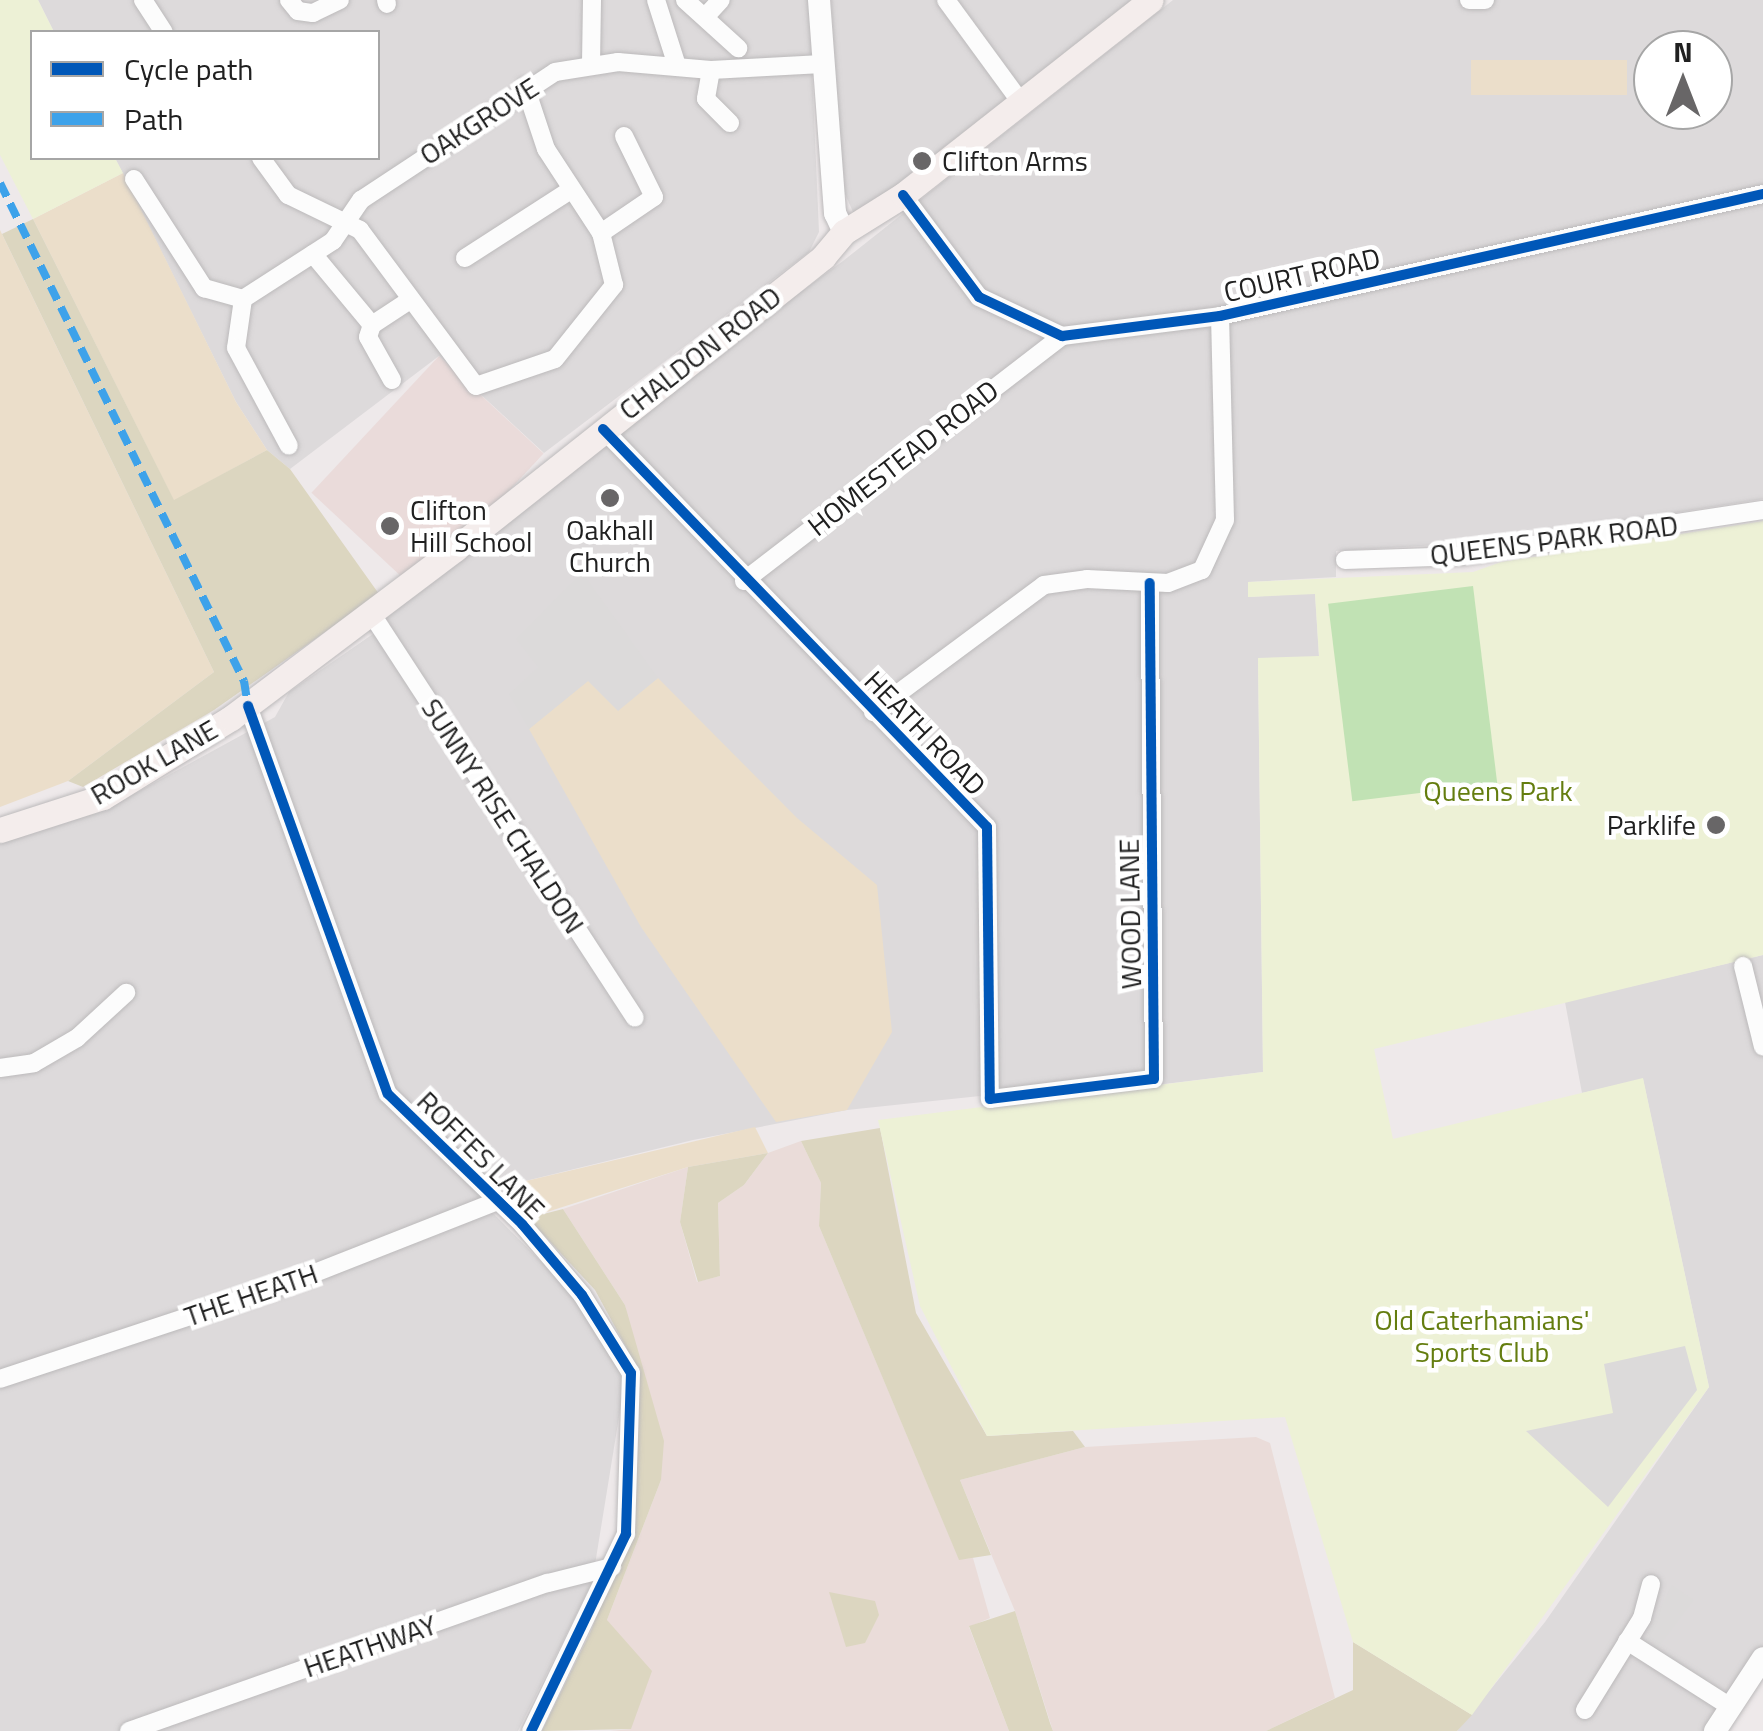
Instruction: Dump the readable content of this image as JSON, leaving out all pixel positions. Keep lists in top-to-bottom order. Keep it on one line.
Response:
{"streets":{"main road":["CHALDON ROAD","ROOK LANE"],"street":["OAKGROVE","COURT ROAD","HOMESTEAD ROAD","QUEENS PARK ROAD","HEATH ROAD","SUNNY RISE CHALDON","WOOD LANE","ROFFES LANE","THE HEATH","HEATHWAY"]},"crossings":[["COURT ROAD","HOMESTEAD ROAD"],["CHALDON ROAD","HEATH ROAD"],["CHALDON ROAD","ROOK LANE"],["CHALDON ROAD","SUNNY RISE CHALDON"],["CHALDON ROAD","ROFFES LANE"],["HOMESTEAD ROAD","HEATH ROAD"],["HEATH ROAD","WOOD LANE"],["ROOK LANE","ROFFES LANE"],["ROFFES LANE","THE HEATH"],["ROFFES LANE","HEATHWAY"]],"parks":["Queens Park","Old Caterhamians' Sports Club"],"places":["Clifton Arms","Oakhall Church","Clifton Hill School","Parklife"],"legend":["Cycle path","Path"],"north":"top"}
